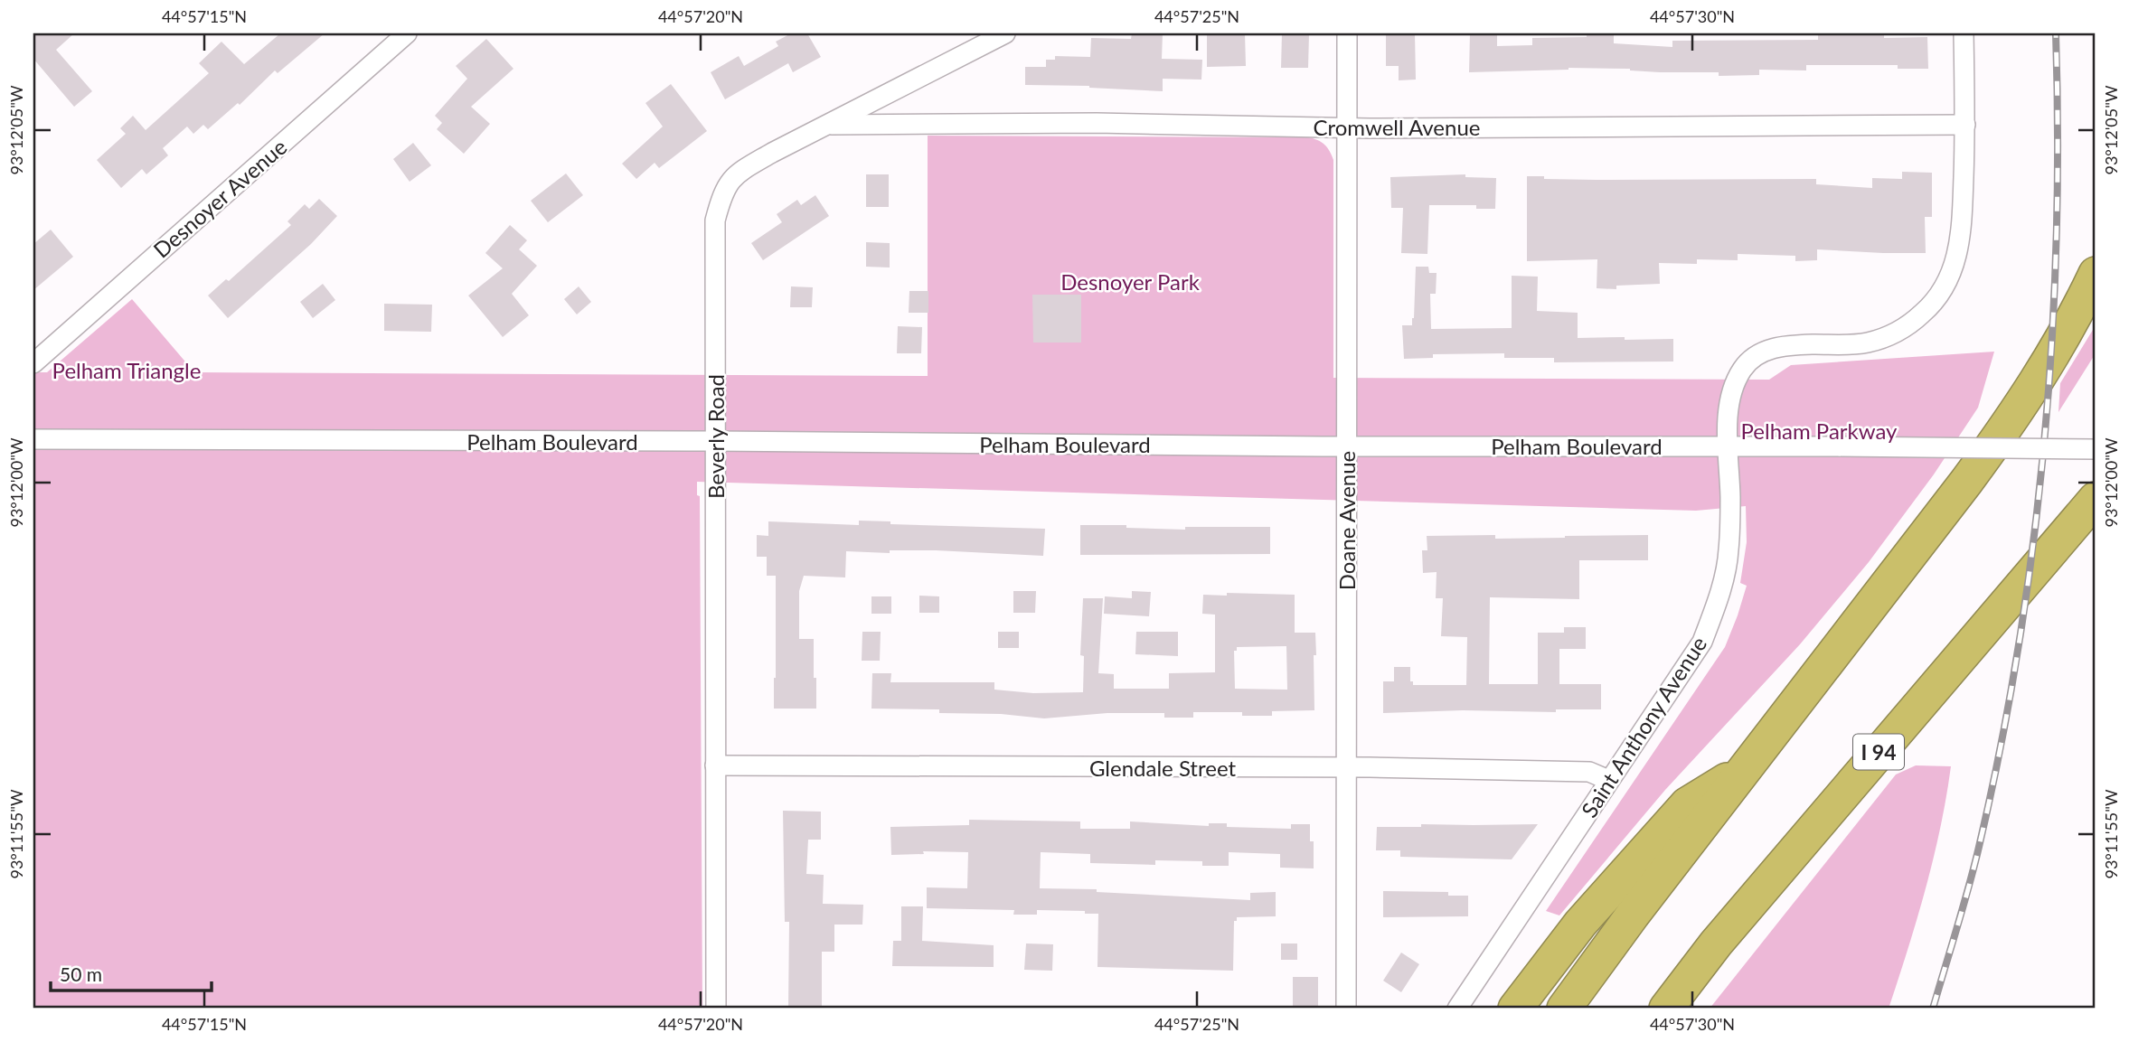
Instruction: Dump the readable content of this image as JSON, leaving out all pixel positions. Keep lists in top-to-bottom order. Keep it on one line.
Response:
{"streets":{"highway":["I 94"],"street":["Cromwell Avenue","Desnoyer Avenue","Beverly Road","Pelham Boulevard","Doane Avenue","Saint Anthony Avenue","Glendale Street"]},"crossings":[["Cromwell Avenue","Beverly Road"],["Cromwell Avenue","Doane Avenue"],["Cromwell Avenue","Saint Anthony Avenue"],["Beverly Road","Pelham Boulevard"],["Beverly Road","Glendale Street"],["Pelham Boulevard","Doane Avenue"],["Pelham Boulevard","Saint Anthony Avenue"],["Doane Avenue","Glendale Street"],["Saint Anthony Avenue","Glendale Street"]],"parks":["Desnoyer Park","Pelham Triangle","Pelham Parkway"],"scale_bar":"50 m","coordinates":["44°57'15\"N","44°57'20\"N","44°57'25\"N","44°57'30\"N","93°12'05\"W","93°12'00\"W","93°11'55\"W"]}
